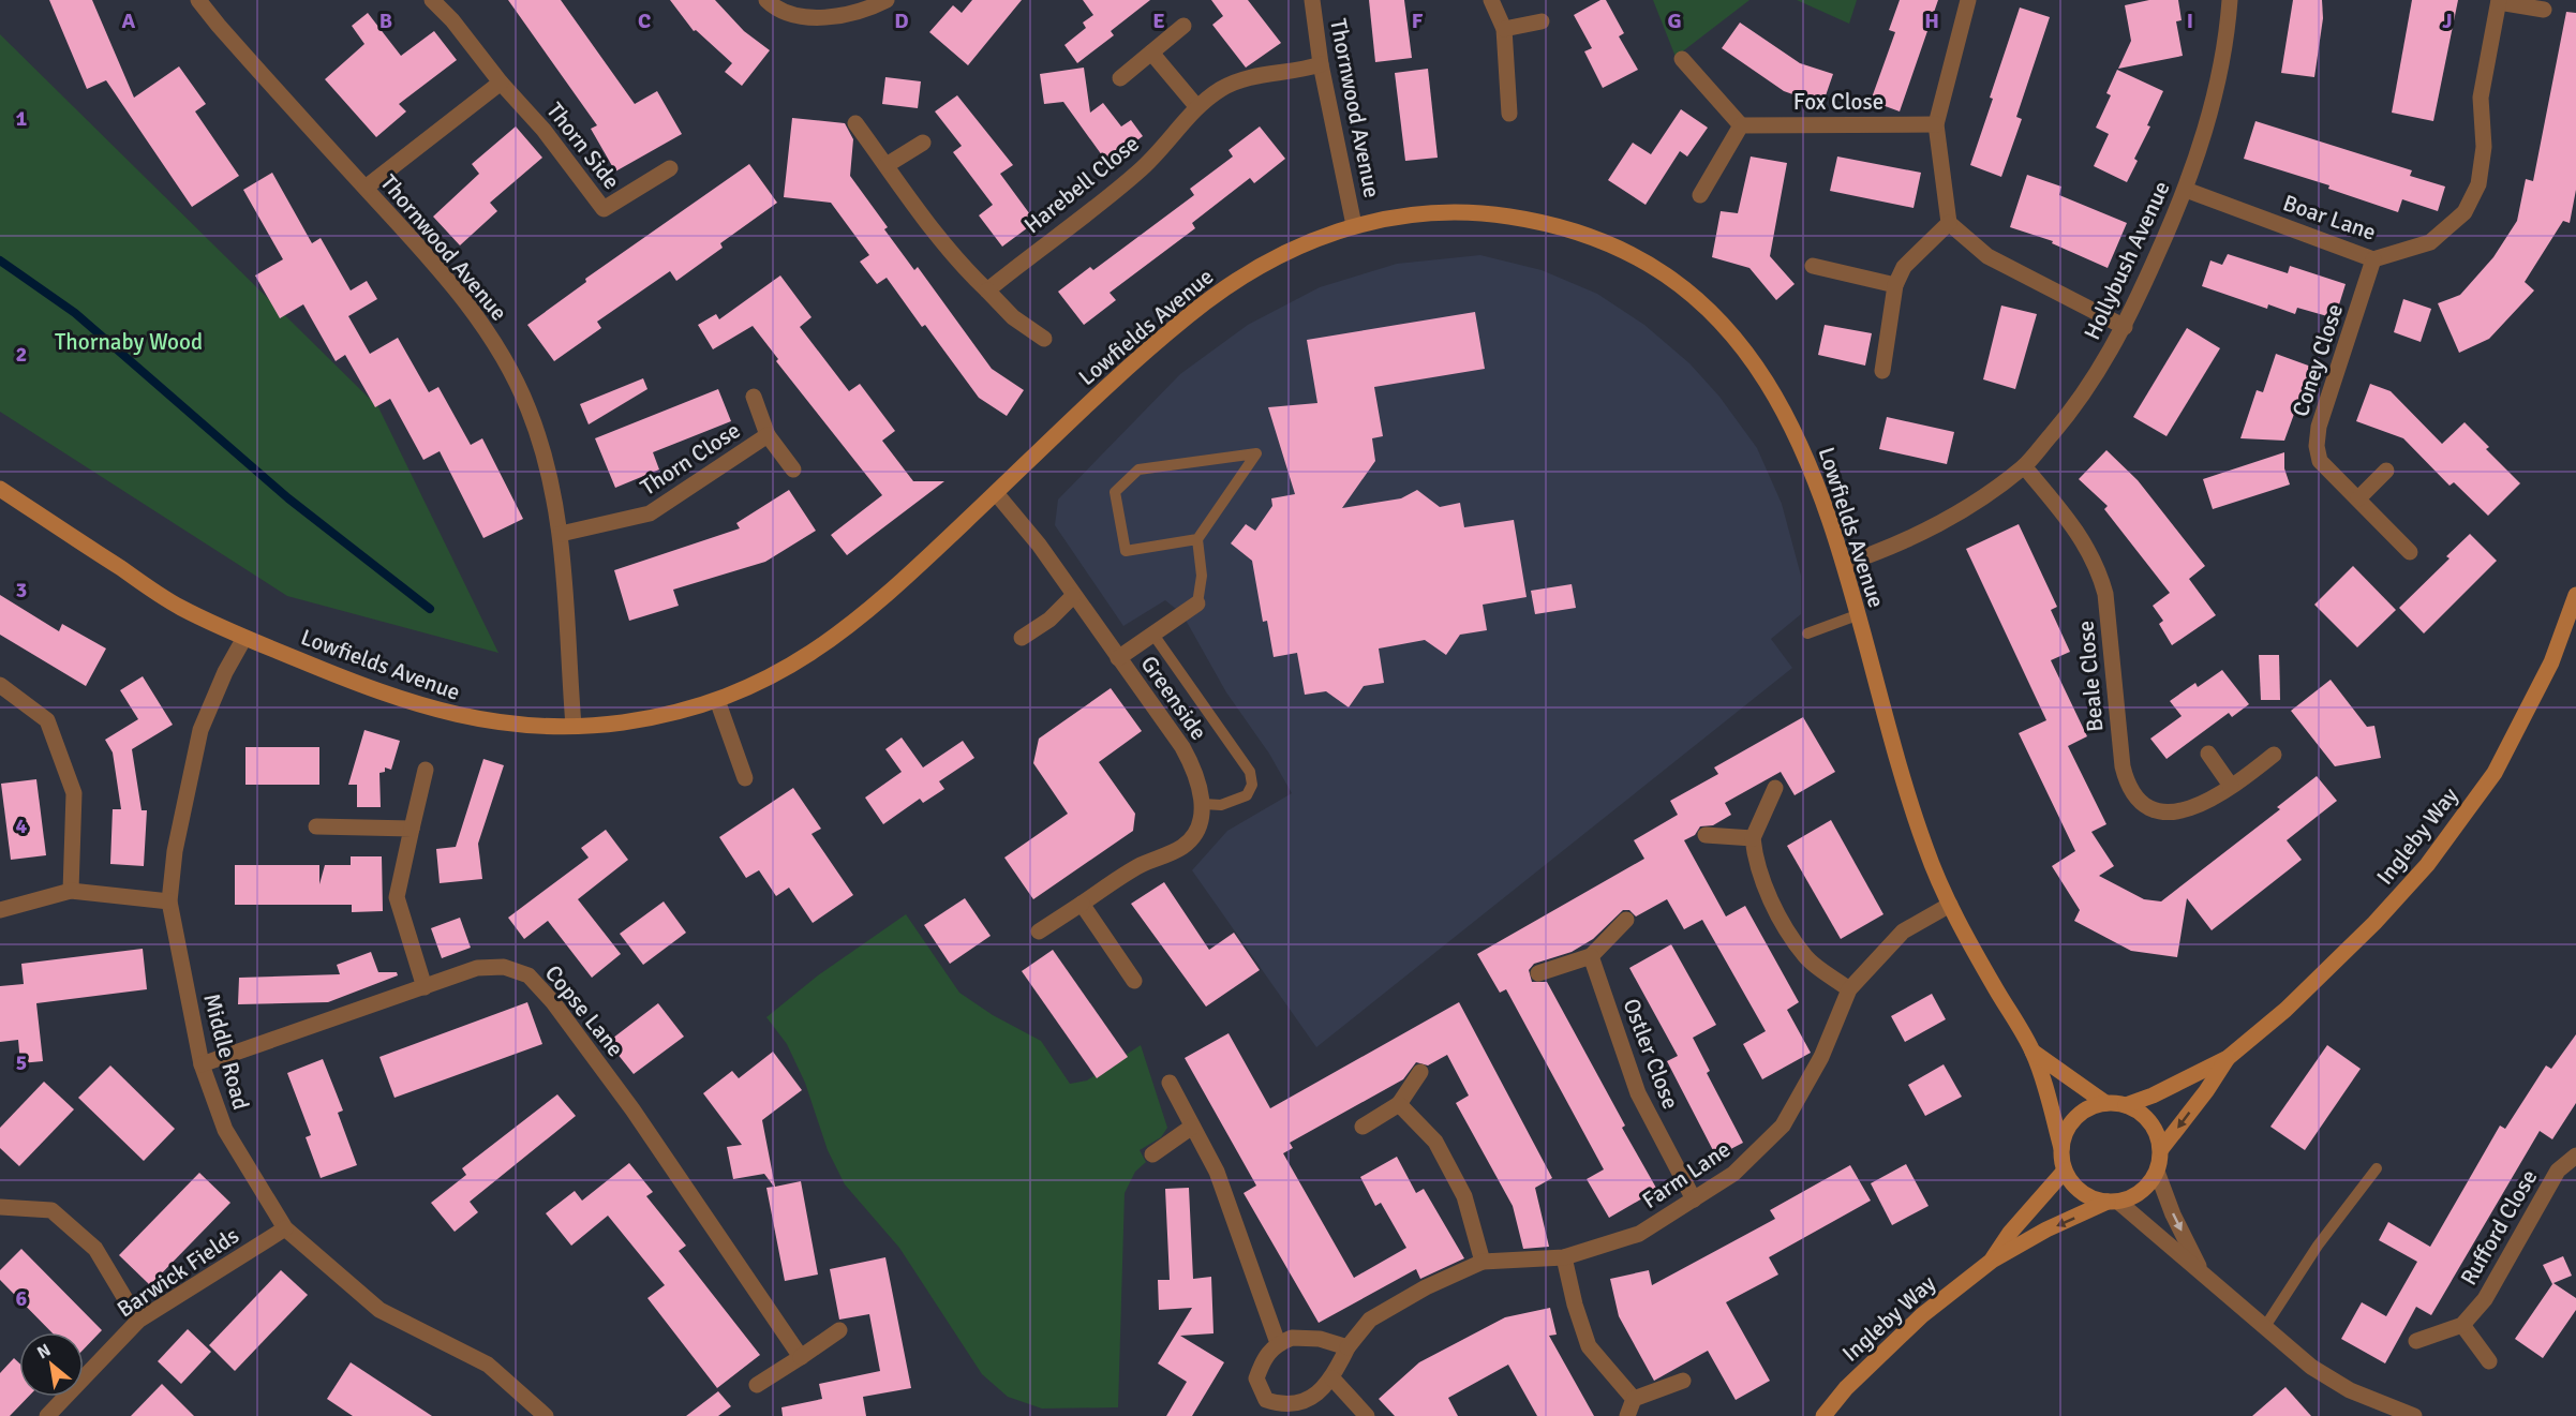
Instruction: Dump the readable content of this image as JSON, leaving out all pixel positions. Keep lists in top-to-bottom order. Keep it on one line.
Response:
{"streets":{"street":["Fox Close","Thornwood Avenue","Thorn Side","Harebell Close","Boar Lane","Hollybush Avenue","Lowfields Avenue","Coney Close","Thorn Close","Beale Close","Greenside","Ingleby Way","Copse Lane","Middle Road","Ostler Close","Farm Lane","Rufford Close","Barwick Fields"]},"crossings":[["Thornwood Avenue","Harebell Close"],["Thornwood Avenue","Lowfields Avenue"],["Thornwood Avenue","Thorn Close"],["Boar Lane","Hollybush Avenue"],["Boar Lane","Coney Close"],["Hollybush Avenue","Lowfields Avenue"],["Hollybush Avenue","Beale Close"],["Lowfields Avenue","Greenside"],["Lowfields Avenue","Ingleby Way"],["Lowfields Avenue","Middle Road"],["Lowfields Avenue","Farm Lane"],["Copse Lane","Middle Road"],["Middle Road","Barwick Fields"],["Ostler Close","Farm Lane"]],"parks":["Thornaby Wood"],"north":"top left","grid":{"columns":["A","B","C","D","E","F","G","H","I","J"],"rows":["1","2","3","4","5","6"]}}
